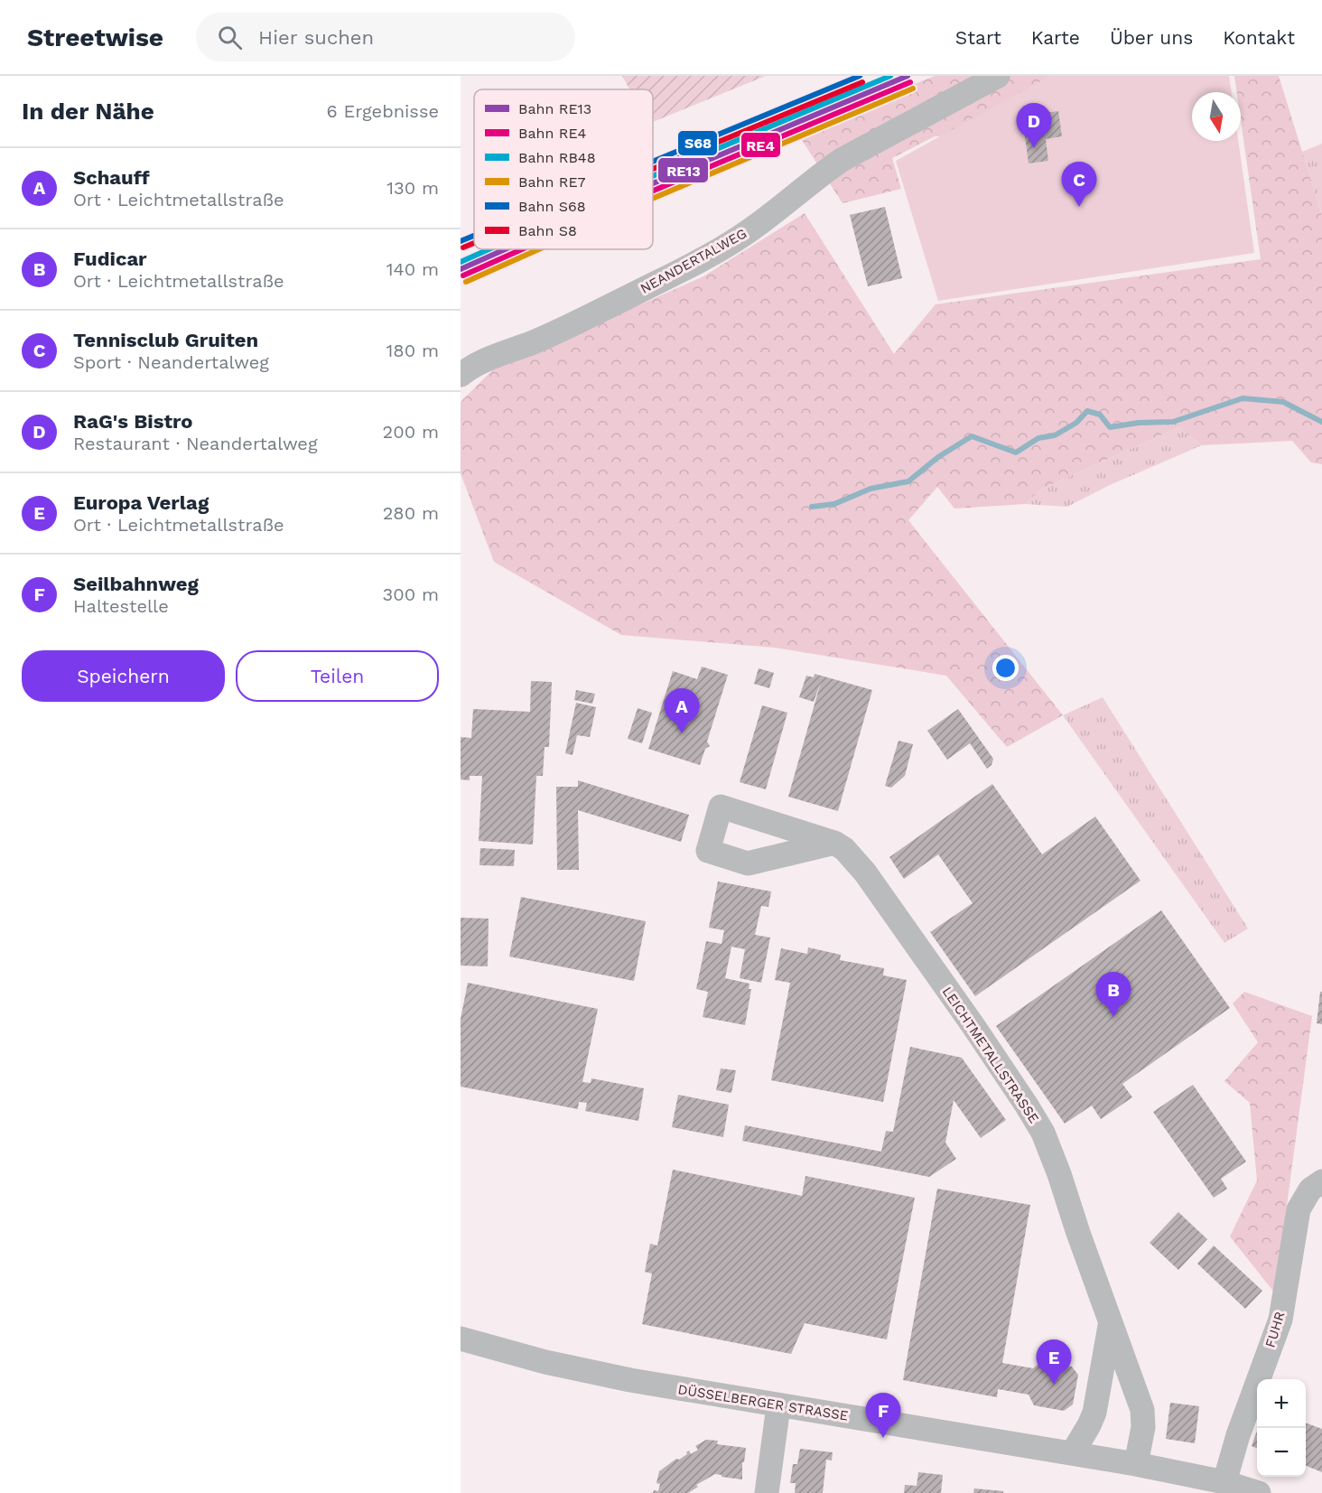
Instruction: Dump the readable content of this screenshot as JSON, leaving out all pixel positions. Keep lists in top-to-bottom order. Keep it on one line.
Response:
{"streets":{"street":["NEANDERTALWEG","LEICHTMETALLSTRASSE","FUHR","DÜSSELBERGER STRASSE"]},"crossings":[["LEICHTMETALLSTRASSE","DÜSSELBERGER STRASSE"],["FUHR","DÜSSELBERGER STRASSE"]],"lines":["rail line RE13","rail line RB48","rail line S68","rail line RE4","rail line S8","rail line RE7"],"legend":["Bahn RE13","Bahn RE4","Bahn RB48","Bahn RE7","Bahn S68","Bahn S8"],"north":"bottom","page":{"header":"Streetwise","search":"Hier suchen","nav":["Start","Karte","Über uns","Kontakt"],"heading":["In der Nähe","6 Ergebnisse"],"pins":["D","C","A","B","E","F"],"list":[{"mark":"A","name":"Schauff","note":"Ort · Leichtmetallstraße","value":"130 m"},{"mark":"B","name":"Fudicar","note":"Ort · Leichtmetallstraße","value":"140 m"},{"mark":"C","name":"Tennisclub Gruiten","note":"Sport · Neandertalweg","value":"180 m"},{"mark":"D","name":"RaG's Bistro","note":"Restaurant · Neandertalweg","value":"200 m"},{"mark":"E","name":"Europa Verlag","note":"Ort · Leichtmetallstraße","value":"280 m"},{"mark":"F","name":"Seilbahnweg","note":"Haltestelle","value":"300 m"}],"buttons":["Speichern","Teilen"],"map_buttons":["+","−"]}}
